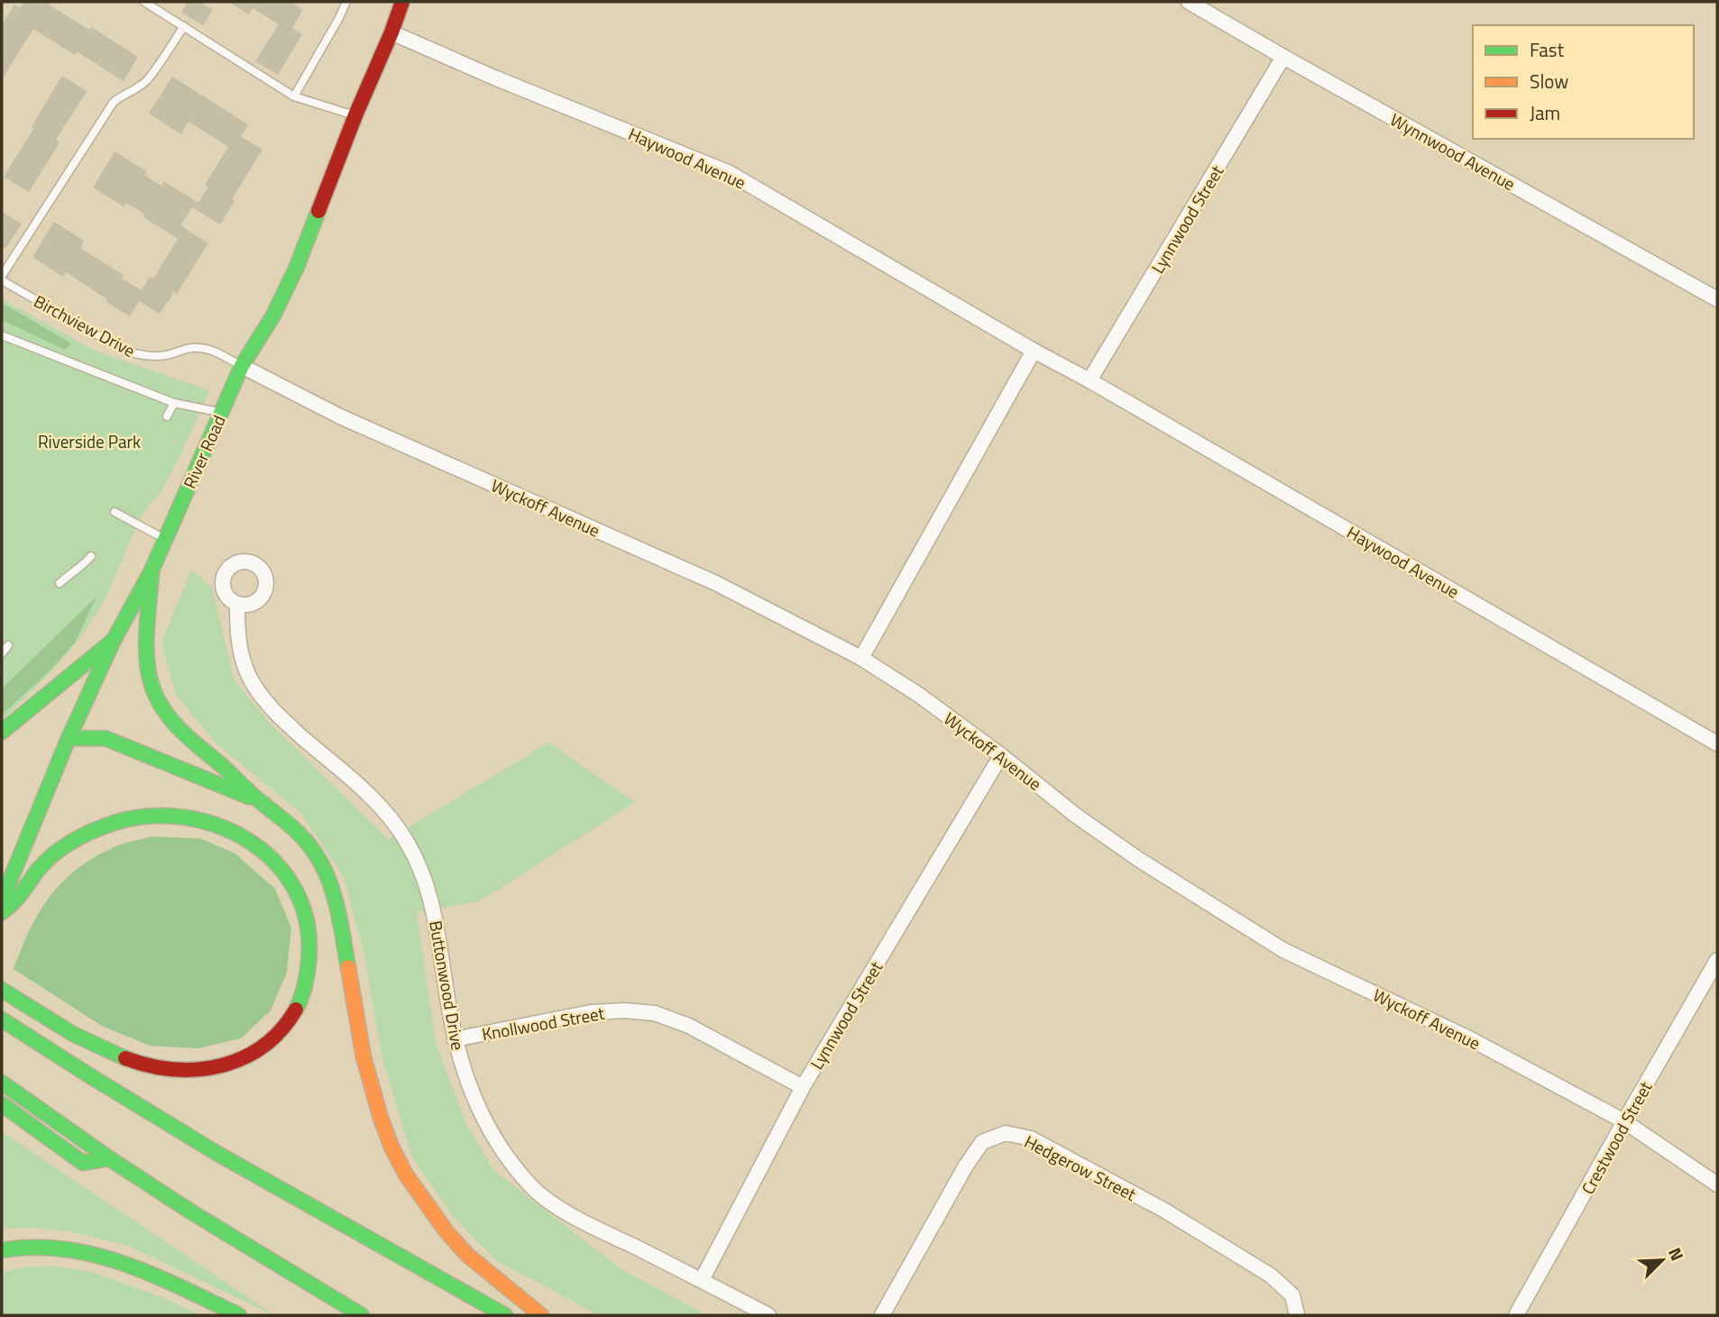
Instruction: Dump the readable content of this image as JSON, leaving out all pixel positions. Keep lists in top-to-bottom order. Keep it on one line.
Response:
{"streets":{"main road":["River Road"],"street":["Wynnwood Avenue","Haywood Avenue","Lynnwood Street","Wyckoff Avenue","Buttonwood Drive","Knollwood Street","Crestwood Street","Hedgerow Street"],"lane":["Birchview Drive"]},"crossings":[["Wynnwood Avenue","Lynnwood Street"],["Haywood Avenue","Lynnwood Street"],["Haywood Avenue","River Road"],["Lynnwood Street","Wyckoff Avenue"],["Lynnwood Street","Buttonwood Drive"],["Lynnwood Street","Knollwood Street"],["Birchview Drive","River Road"],["Birchview Drive","Wyckoff Avenue"],["River Road","Wyckoff Avenue"],["Wyckoff Avenue","Crestwood Street"],["Buttonwood Drive","Knollwood Street"]],"parks":["Riverside Park"],"legend":["Fast","Slow","Jam"],"north":"top right"}
